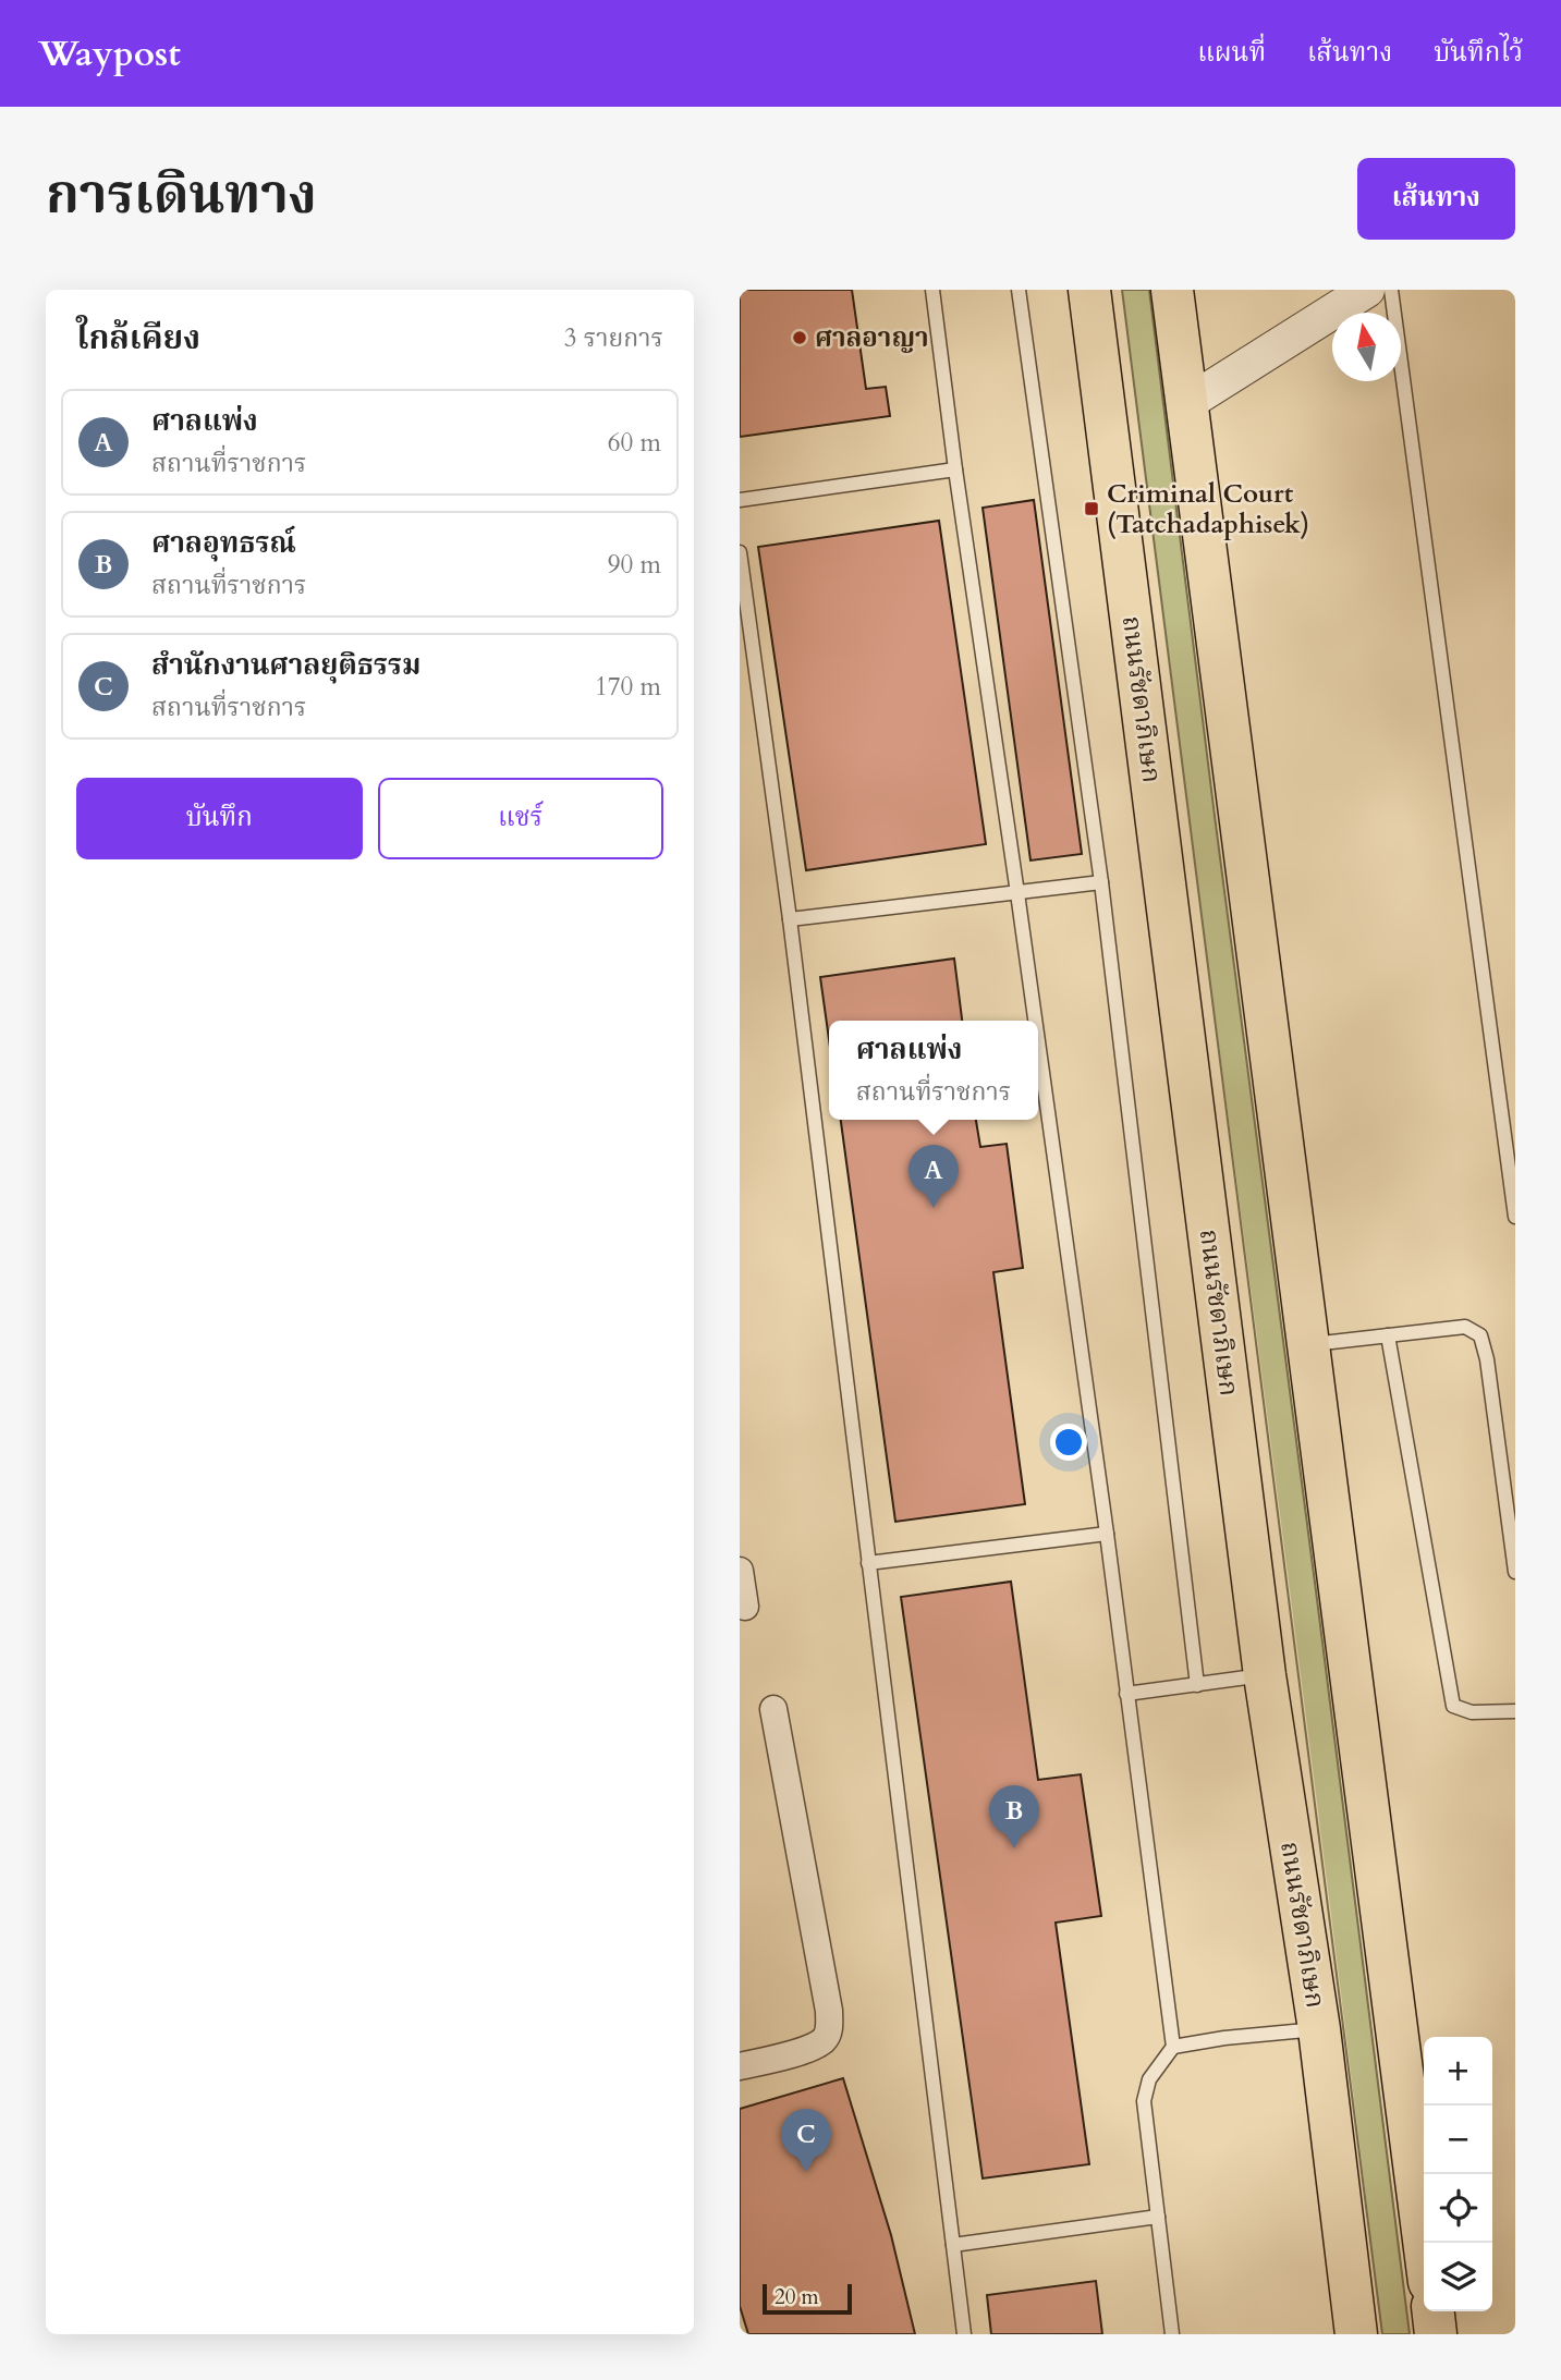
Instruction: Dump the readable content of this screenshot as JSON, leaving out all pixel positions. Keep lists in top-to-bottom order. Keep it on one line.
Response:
{"streets":{"main road":["ถนนรัชดาภิเษก"]},"places":{"other":["ศาลอาญา"],"transit":["Criminal Court (Tatchadaphisek)"]},"scale_bar":"20 m","north":"top","page":{"header":"Waypost","nav":["แผนที่","เส้นทาง","บันทึกไว้"],"title":"การเดินทาง","buttons":["เส้นทาง",["บันทึก","แชร์"]],"heading":["ใกล้เคียง","3 รายการ"],"list":[{"mark":"A","name":"ศาลแพ่ง","note":"สถานที่ราชการ","value":"60 m"},{"mark":"B","name":"ศาลอุทธรณ์","note":"สถานที่ราชการ","value":"90 m"},{"mark":"C","name":"สำนักงานศาลยุติธรรม","note":"สถานที่ราชการ","value":"170 m"}],"popup":["ศาลแพ่ง","สถานที่ราชการ"],"pins":["A","B","C"],"map_buttons":["+","−"],"scale":"20 m"}}
